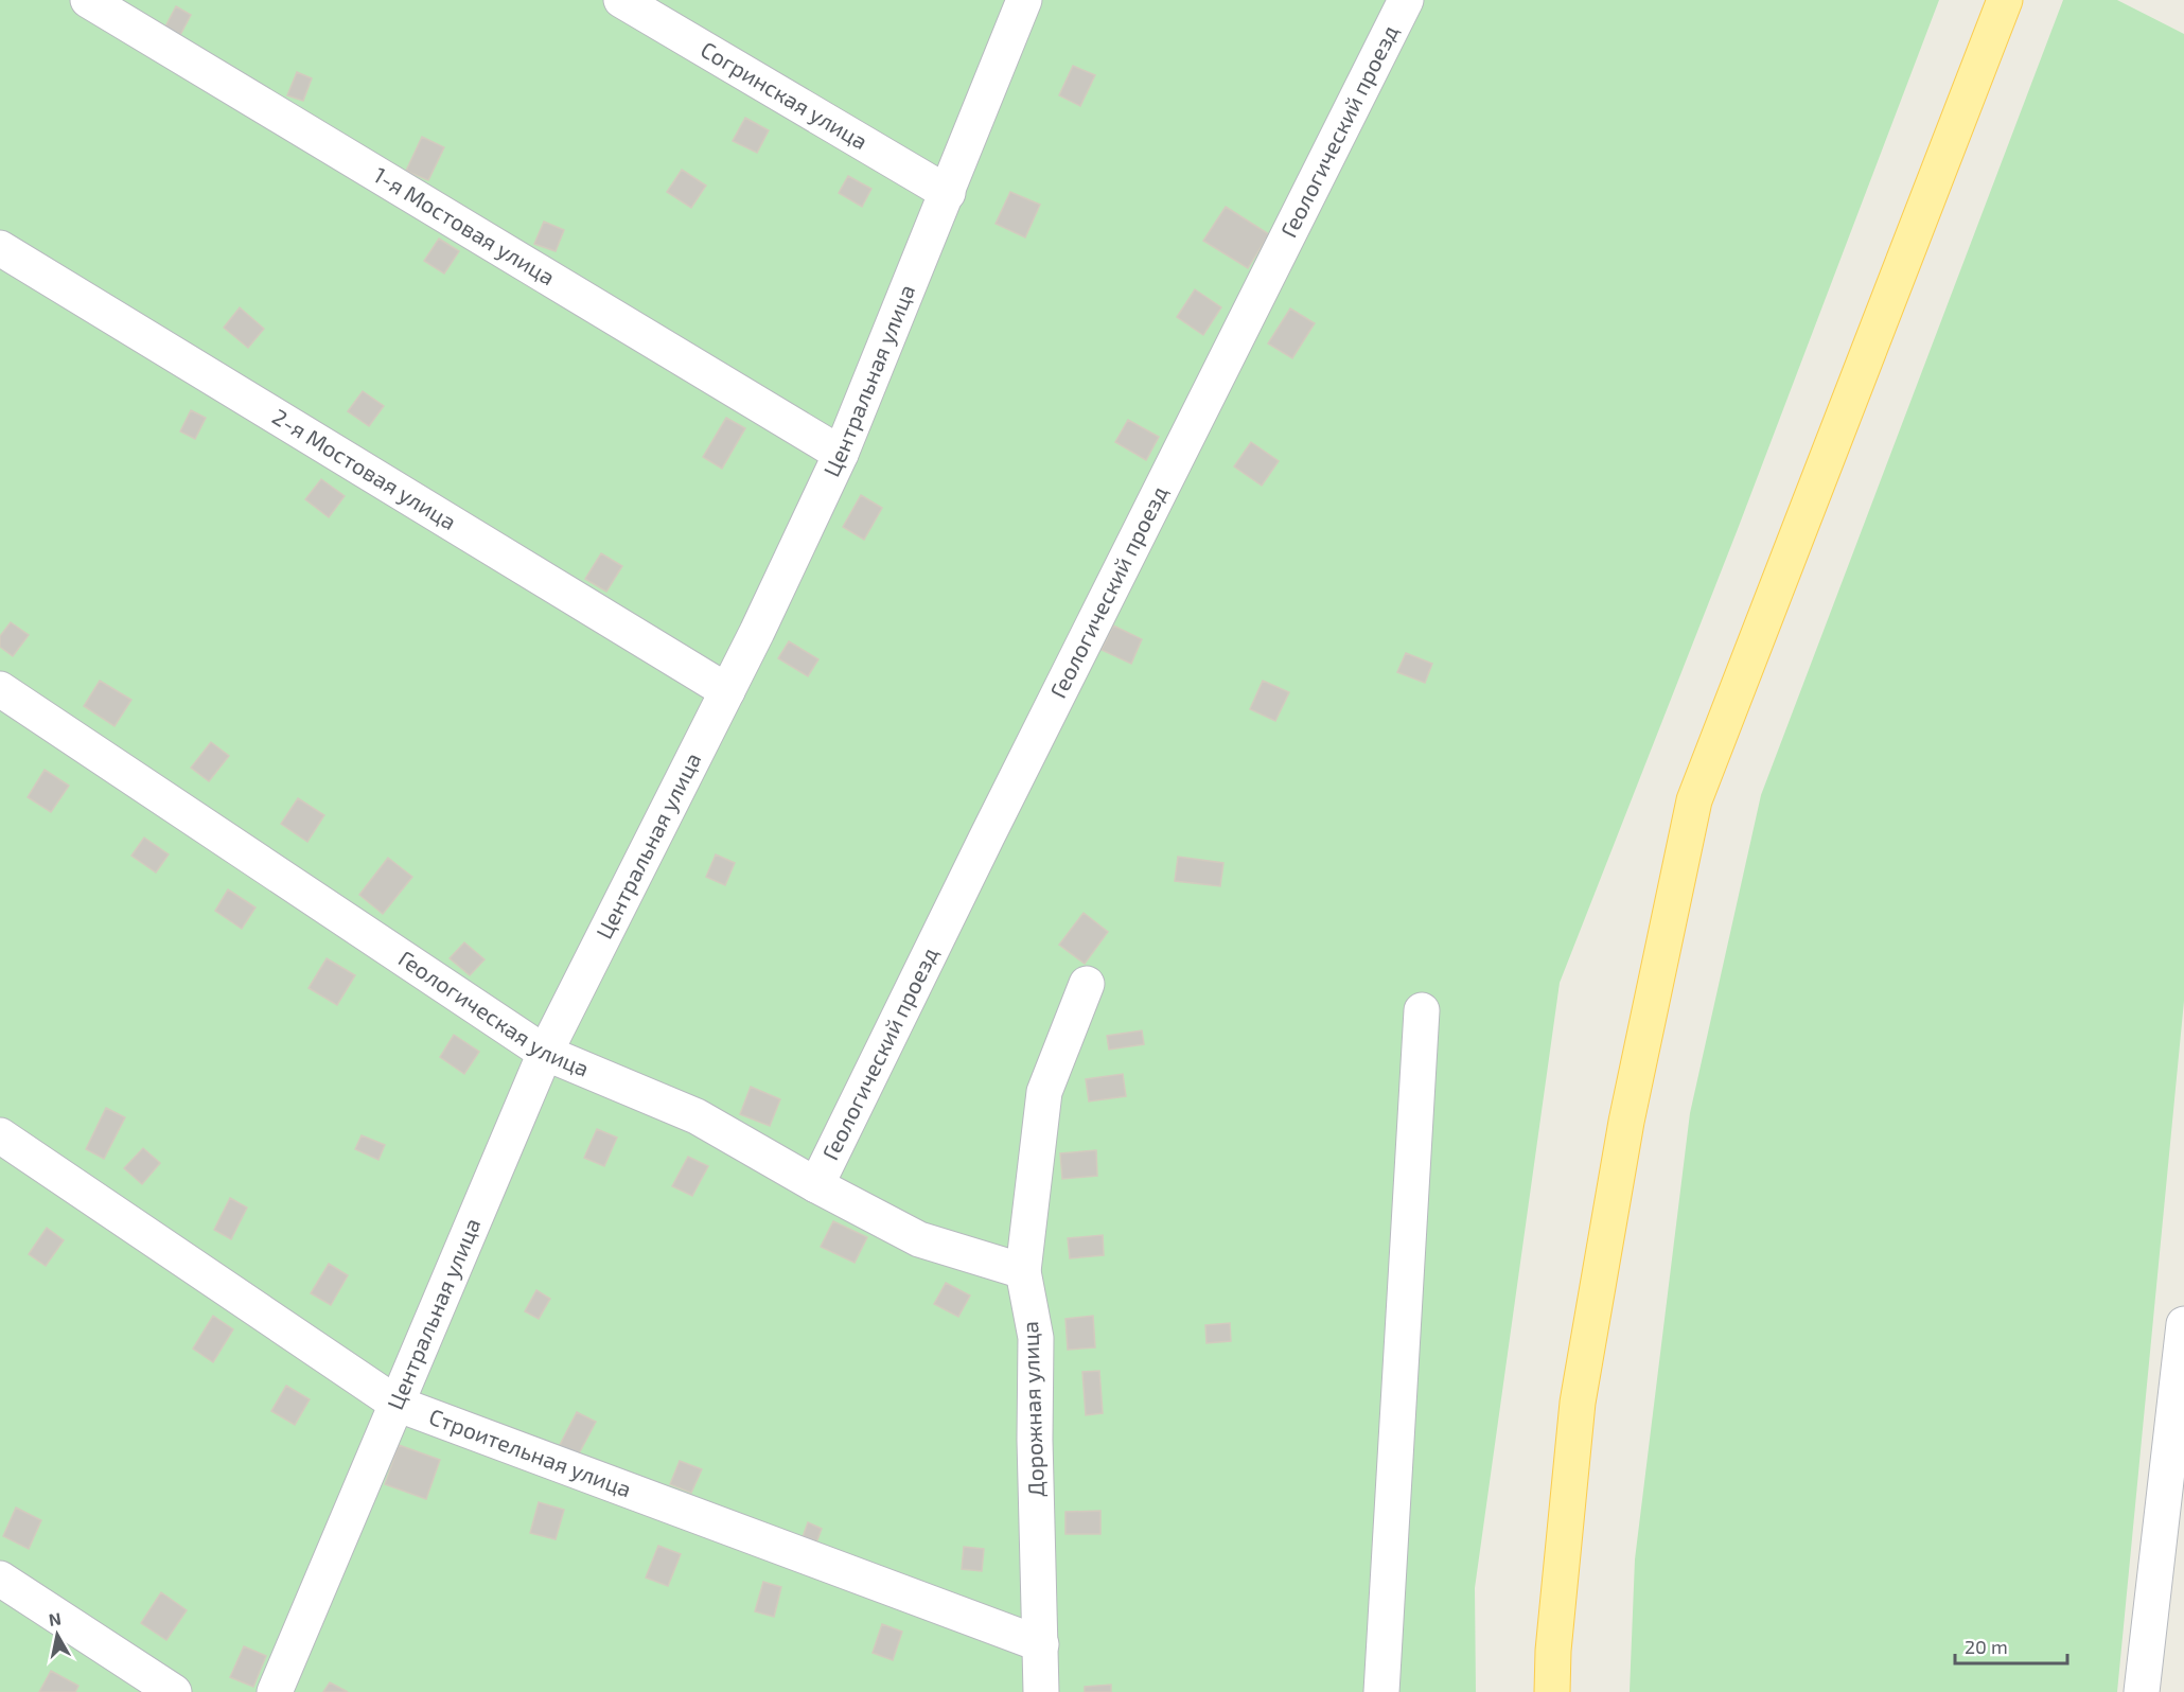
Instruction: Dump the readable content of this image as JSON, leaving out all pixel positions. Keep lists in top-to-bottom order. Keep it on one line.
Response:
{"streets":{"street":["Согринская улица","Геологический проезд","1-я Мостовая улица","Центральная улица","2-я Мостовая улица","Геологическая улица","Дорожная улица","Строительная улица"]},"crossings":[["Согринская улица","Центральная улица"],["Геологический проезд","Геологическая улица"],["1-я Мостовая улица","Центральная улица"],["Центральная улица","2-я Мостовая улица"],["Центральная улица","Геологическая улица"],["Центральная улица","Строительная улица"],["Геологическая улица","Дорожная улица"],["Дорожная улица","Строительная улица"]],"scale_bar":"20 m","north":"top"}
